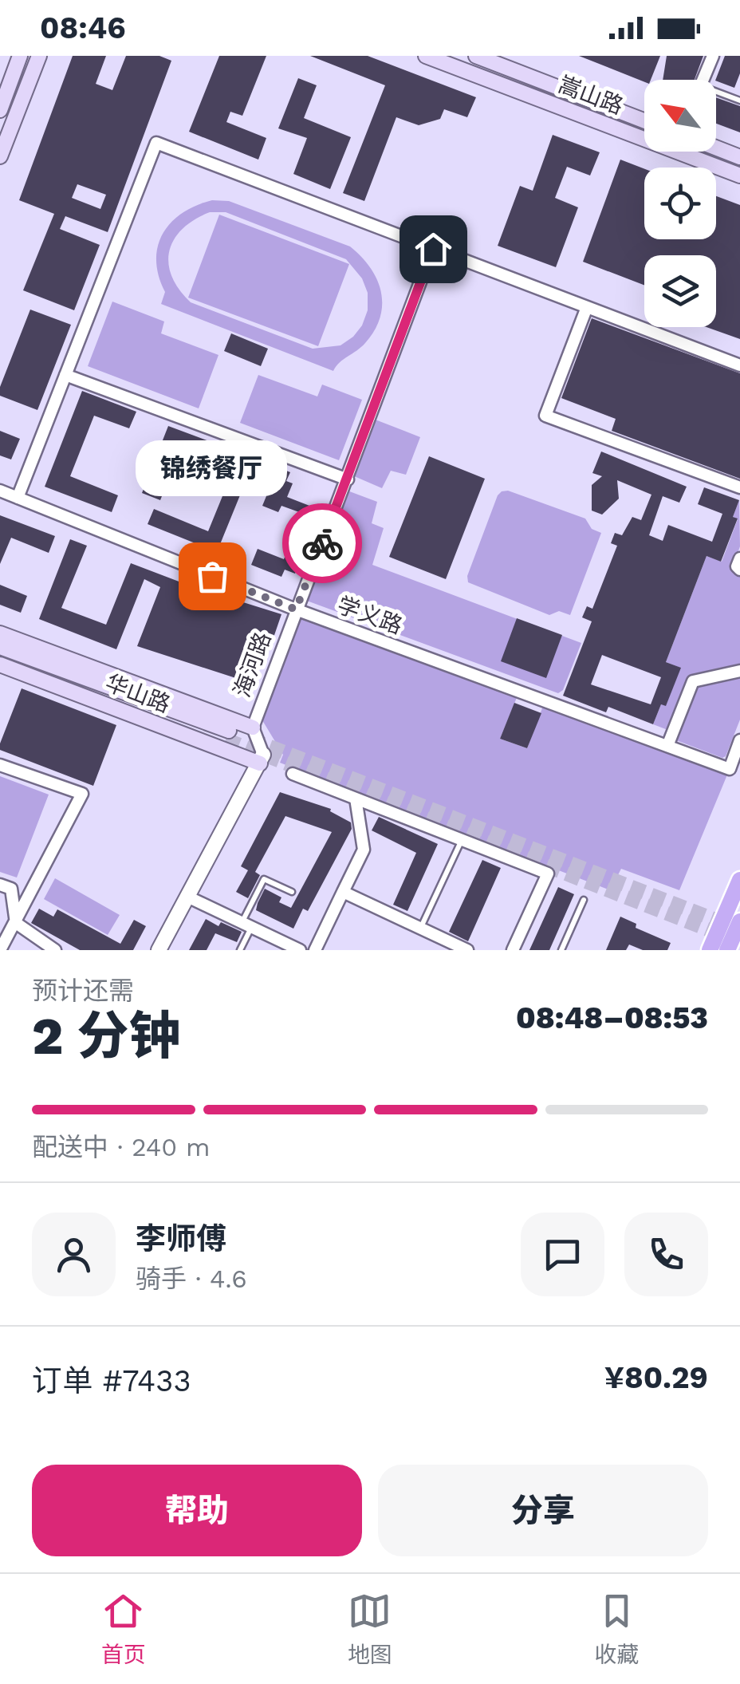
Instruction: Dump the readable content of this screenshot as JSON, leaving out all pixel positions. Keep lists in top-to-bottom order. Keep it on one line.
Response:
{"streets":{"main road":["嵩山路","华山路"],"street":["学义路","海河路"]},"crossings":[["学义路","海河路"],["海河路","华山路"]],"places":["锦绣餐厅"],"north":"top left","page":{"status":"08:46","bubble":"锦绣餐厅","heading":["2 分钟","预计还需","08:48–08:53"],"panel":["李师傅","骑手 · 4.6","订单 #7433","¥80.29"],"bar":"配送中 · 240 m","buttons":["帮助","分享"],"tabs":["首页","地图","收藏"]}}
